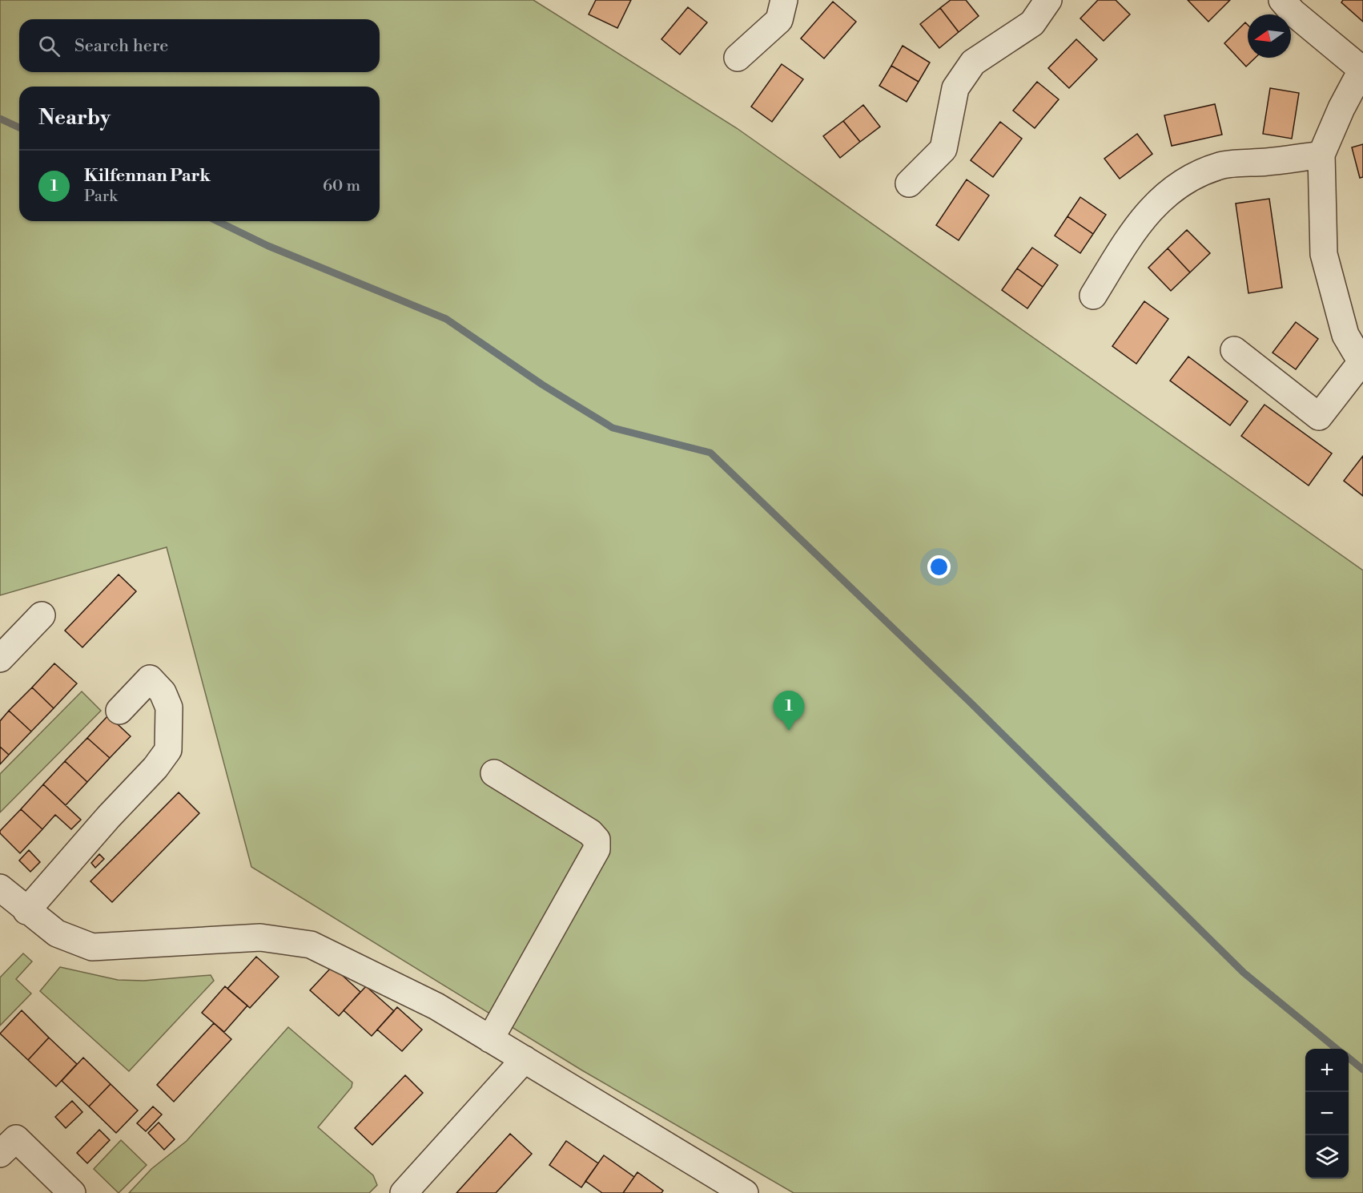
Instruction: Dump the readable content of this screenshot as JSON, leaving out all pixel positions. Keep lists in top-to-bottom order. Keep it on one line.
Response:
{"north":"left","page":{"search":"Search here","heading":"Nearby","list":[{"mark":"1","name":"Kilfennan Park","note":"Park","value":"60 m"}],"pins":"1","map_buttons":["+","−"]}}
